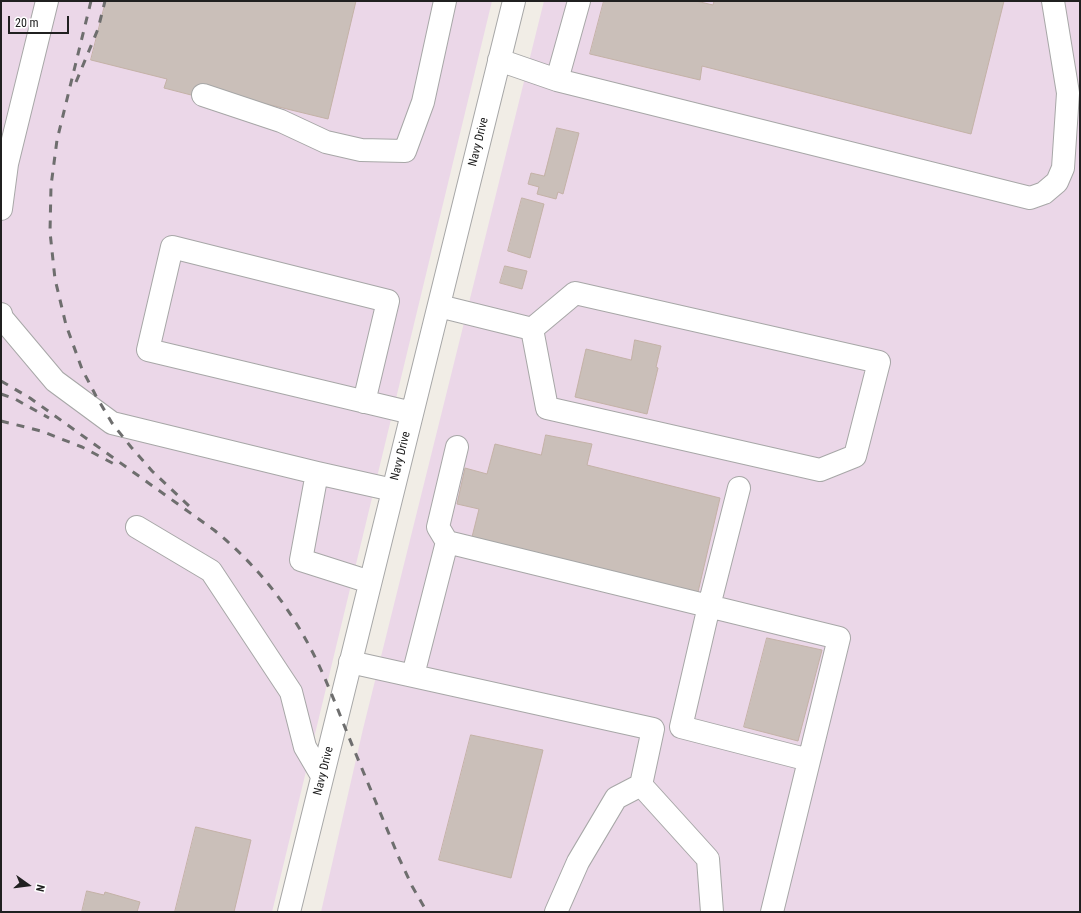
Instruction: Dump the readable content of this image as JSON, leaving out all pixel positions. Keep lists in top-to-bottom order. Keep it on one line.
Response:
{"streets":{"street":["Navy Drive"]},"scale_bar":"20 m","north":"right"}
